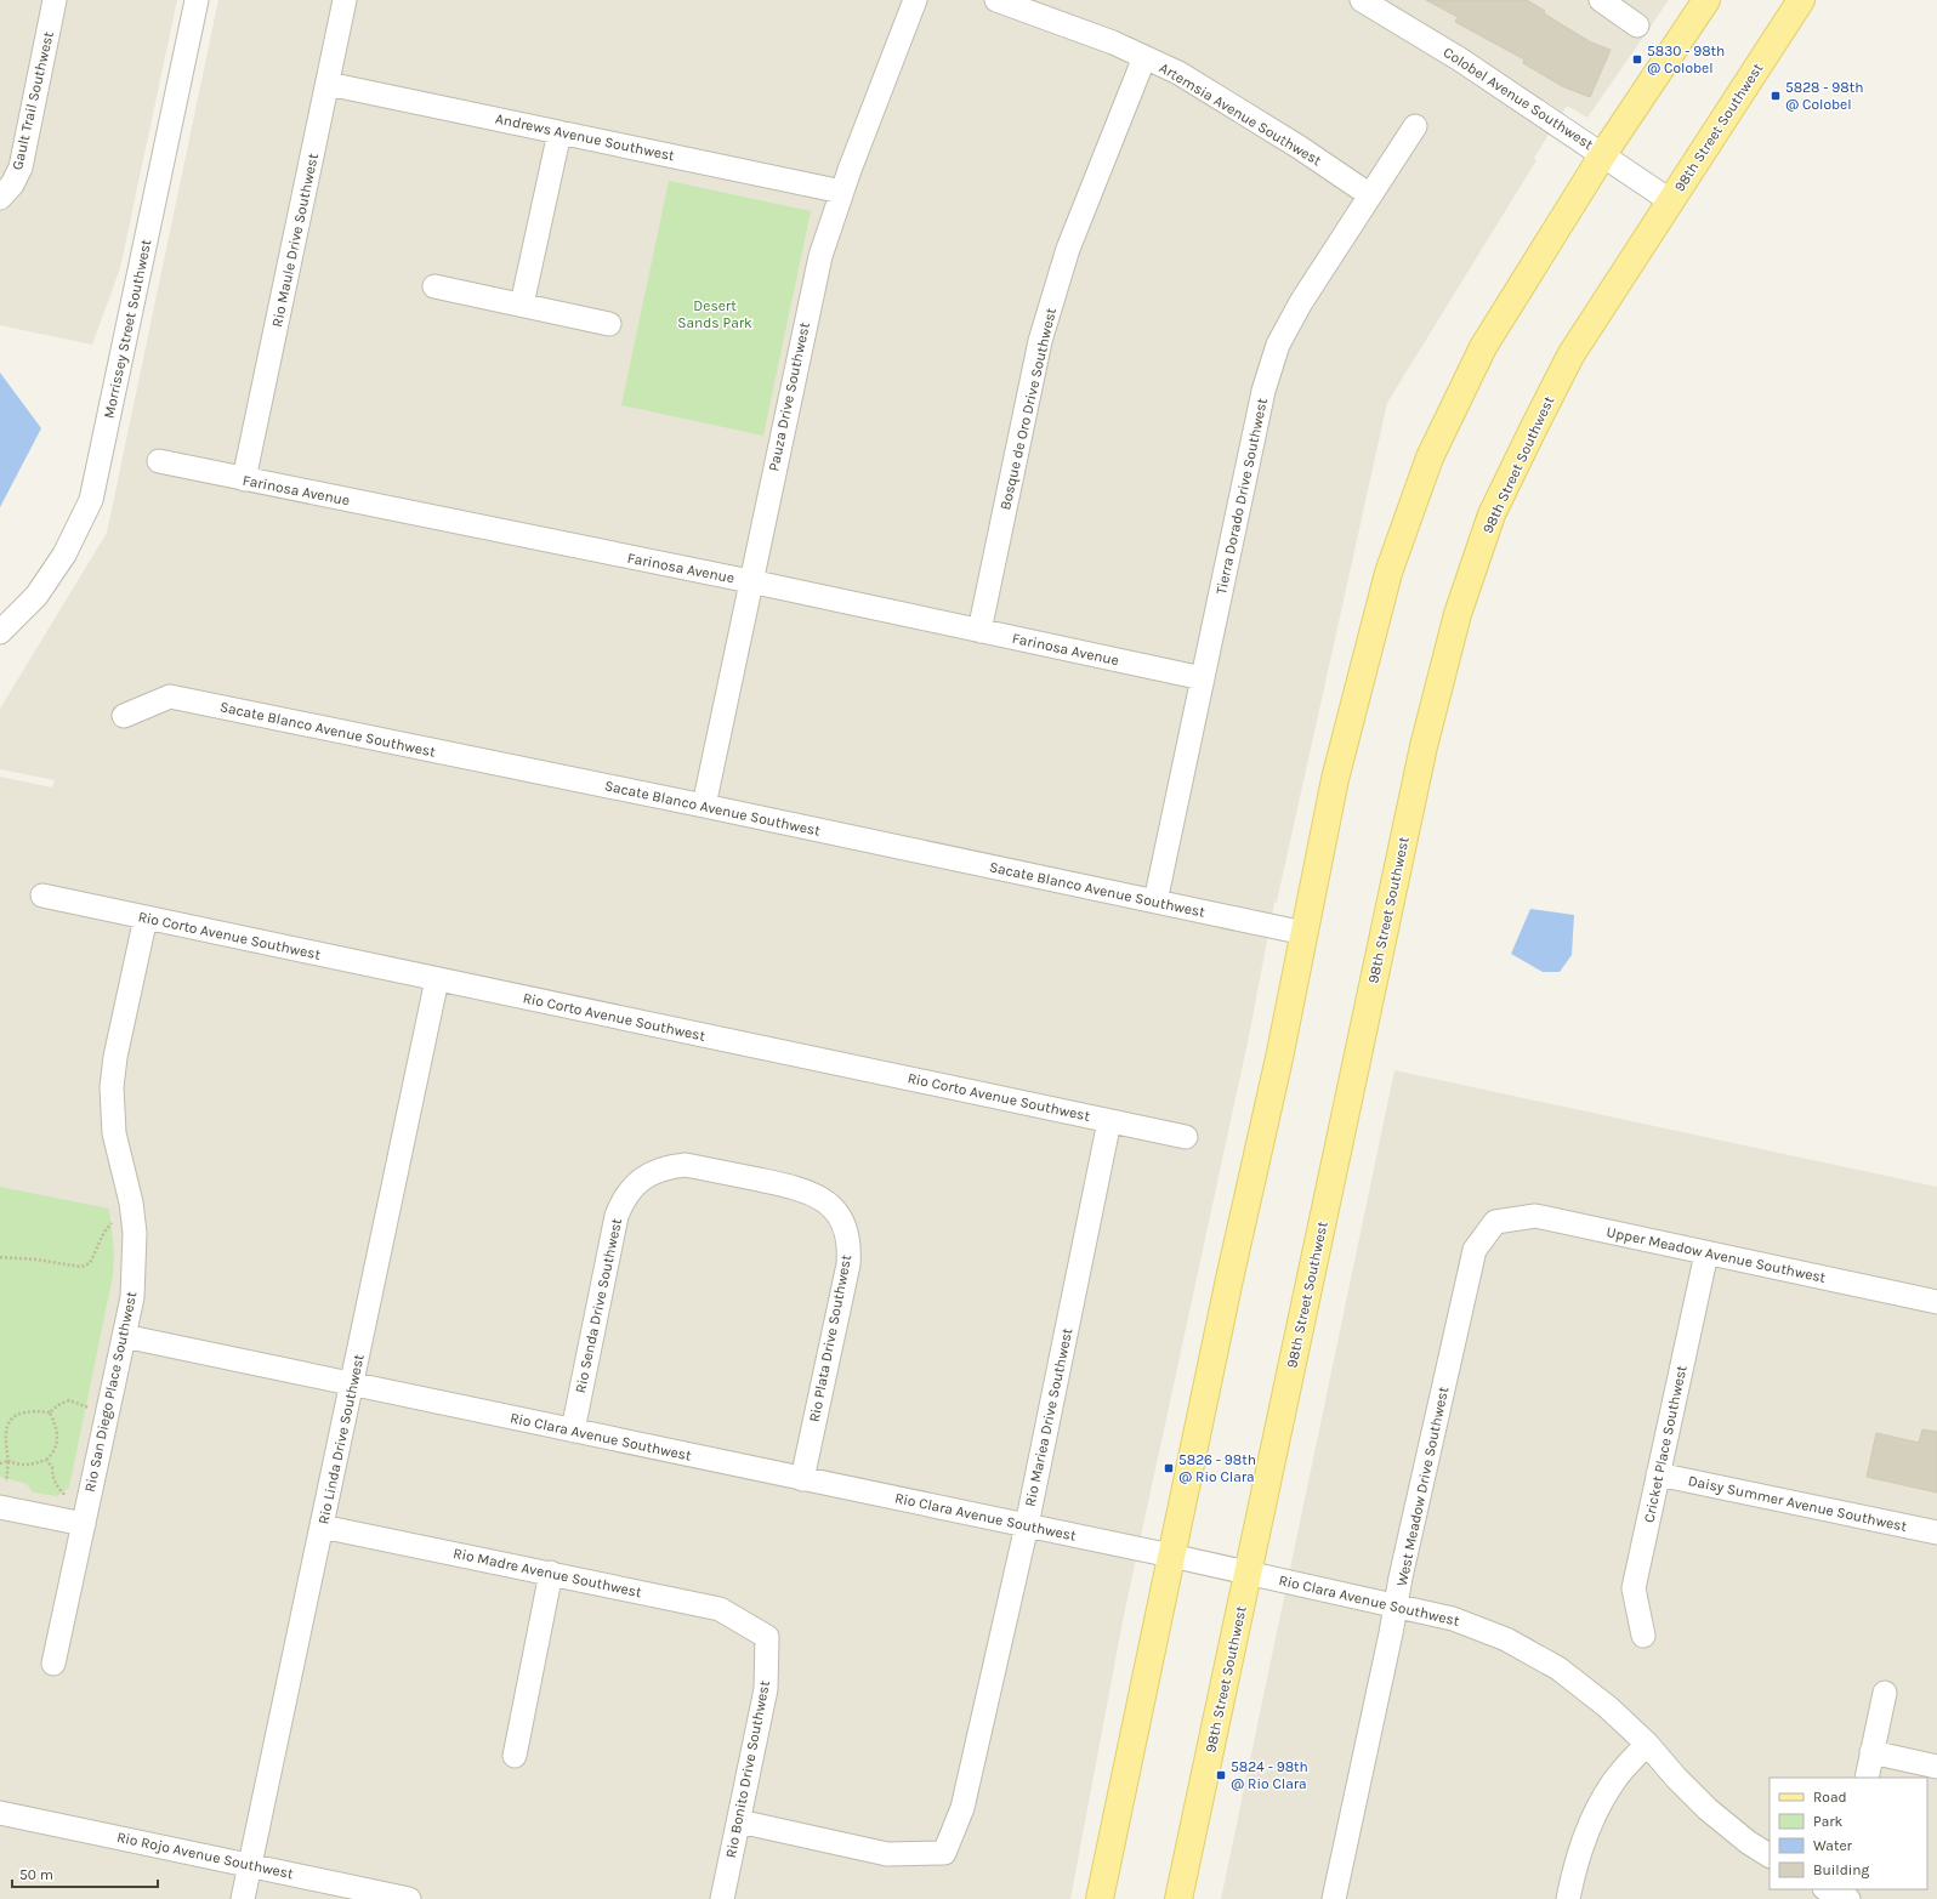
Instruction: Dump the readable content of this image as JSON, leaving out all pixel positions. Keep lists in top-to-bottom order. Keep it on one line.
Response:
{"streets":{"main road":["98th Street Southwest"],"street":["Colobel Avenue Southwest","Gault Trail Southwest","Artemsia Avenue Southwest","Andrews Avenue Southwest","Rio Maule Drive Southwest","Morrissey Street Southwest","Pauza Drive Southwest","Bosque de Oro Drive Southwest","Farinosa Avenue","Tierra Dorado Drive Southwest","Sacate Blanco Avenue Southwest","Rio Corto Avenue Southwest","Upper Meadow Avenue Southwest","Rio Senda Drive Southwest","Rio Plata Drive Southwest","Rio San Diego Place Southwest","Rio Mariea Drive Southwest","Rio Clara Avenue Southwest","Rio Linda Drive Southwest","Cricket Place Southwest","West Meadow Drive Southwest","Daisy Summer Avenue Southwest","Rio Madre Avenue Southwest","Rio Bonito Drive Southwest","Rio Rojo Avenue Southwest"]},"crossings":[["Colobel Avenue Southwest","98th Street Southwest"],["Artemsia Avenue Southwest","Bosque de Oro Drive Southwest"],["Artemsia Avenue Southwest","Tierra Dorado Drive Southwest"],["98th Street Southwest","Rio Clara Avenue Southwest"],["Andrews Avenue Southwest","Rio Maule Drive Southwest"],["Andrews Avenue Southwest","Pauza Drive Southwest"],["Rio Maule Drive Southwest","Farinosa Avenue"],["Pauza Drive Southwest","Farinosa Avenue"],["Pauza Drive Southwest","Sacate Blanco Avenue Southwest"],["Bosque de Oro Drive Southwest","Farinosa Avenue"],["Farinosa Avenue","Tierra Dorado Drive Southwest"],["Tierra Dorado Drive Southwest","Sacate Blanco Avenue Southwest"],["Rio Corto Avenue Southwest","Rio San Diego Place Southwest"],["Rio Corto Avenue Southwest","Rio Mariea Drive Southwest"],["Rio Corto Avenue Southwest","Rio Linda Drive Southwest"],["Upper Meadow Avenue Southwest","Cricket Place Southwest"],["Upper Meadow Avenue Southwest","West Meadow Drive Southwest"],["Rio Senda Drive Southwest","Rio Plata Drive Southwest"],["Rio Senda Drive Southwest","Rio Clara Avenue Southwest"],["Rio Plata Drive Southwest","Rio Clara Avenue Southwest"],["Rio San Diego Place Southwest","Rio Clara Avenue Southwest"],["Rio Mariea Drive Southwest","Rio Clara Avenue Southwest"],["Rio Mariea Drive Southwest","Rio Bonito Drive Southwest"],["Rio Clara Avenue Southwest","Rio Linda Drive Southwest"],["Rio Clara Avenue Southwest","West Meadow Drive Southwest"],["Rio Linda Drive Southwest","Rio Madre Avenue Southwest"],["Rio Linda Drive Southwest","Rio Rojo Avenue Southwest"],["Cricket Place Southwest","Daisy Summer Avenue Southwest"],["Rio Madre Avenue Southwest","Rio Bonito Drive Southwest"]],"parks":["Desert Sands Park"],"places":{"transit":["5830 - 98th @ Colobel","5828 - 98th @ Colobel","5826 - 98th @ Rio Clara","5824 - 98th @ Rio Clara"]},"legend":["Road","Park","Water","Building"],"scale_bar":"50 m"}
